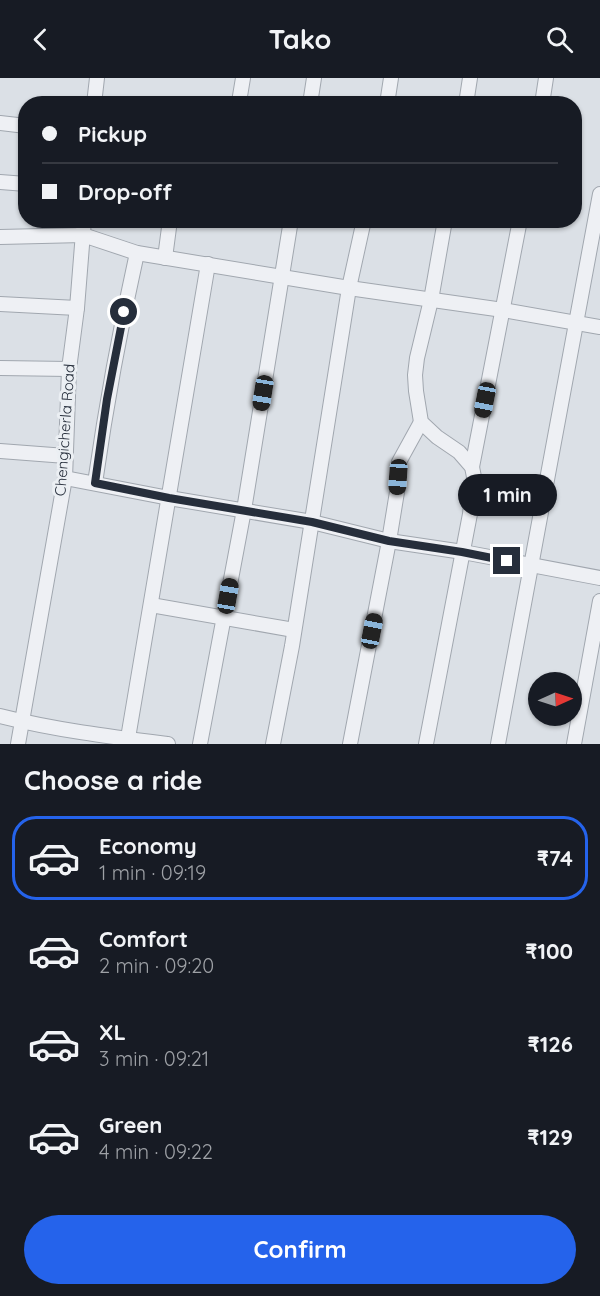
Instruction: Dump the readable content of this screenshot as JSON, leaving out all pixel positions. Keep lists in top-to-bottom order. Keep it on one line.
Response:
{"streets":{"street":["Chengicherla Road"]},"north":"right","page":{"header":"Tako","banner":["Pickup","Drop-off"],"bubble":"1 min","heading":"Choose a ride","list":[{"name":"Economy","note":"1 min · 09:19","value":"₹74"},{"name":"Comfort","note":"2 min · 09:20","value":"₹100"},{"name":"XL","note":"3 min · 09:21","value":"₹126"},{"name":"Green","note":"4 min · 09:22","value":"₹129"}],"buttons":"Confirm"}}
